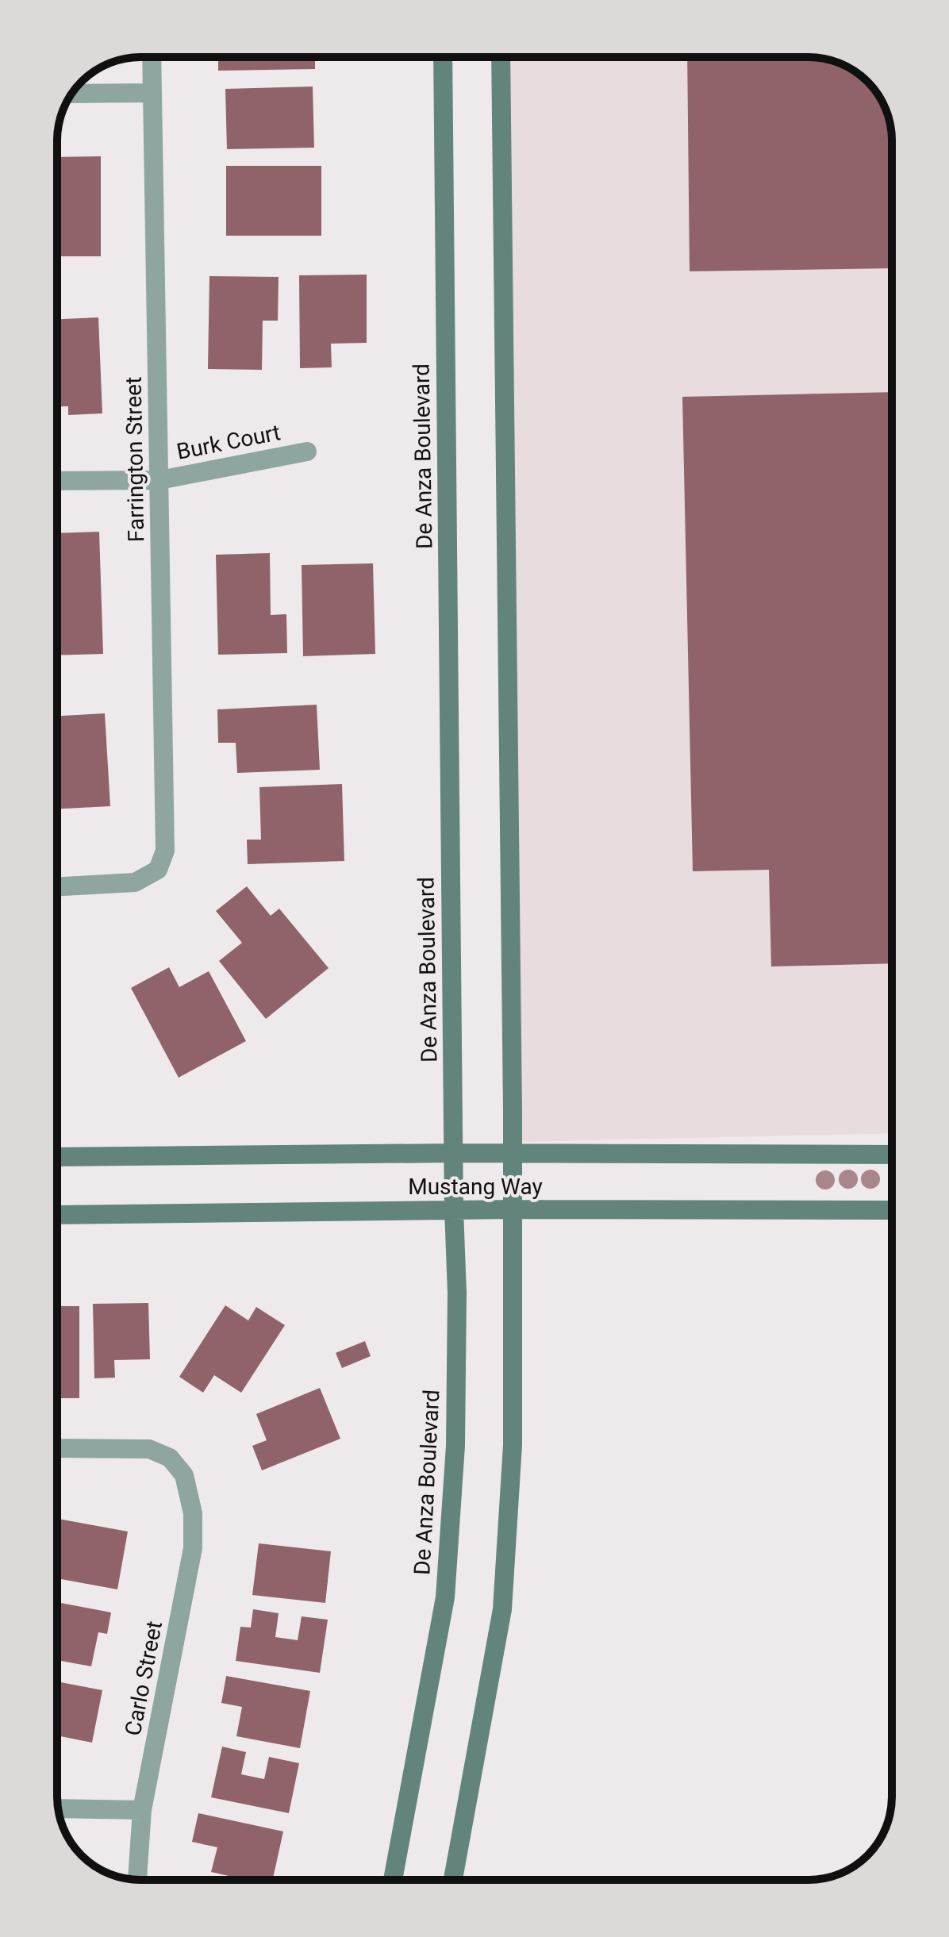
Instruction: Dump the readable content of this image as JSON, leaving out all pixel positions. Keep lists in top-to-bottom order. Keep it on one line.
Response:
{"streets":{"street":["Burk Court","De Anza Boulevard","Farrington Street","Mustang Way","Carlo Street"]},"crossings":[["Burk Court","Farrington Street"],["De Anza Boulevard","Mustang Way"]]}
